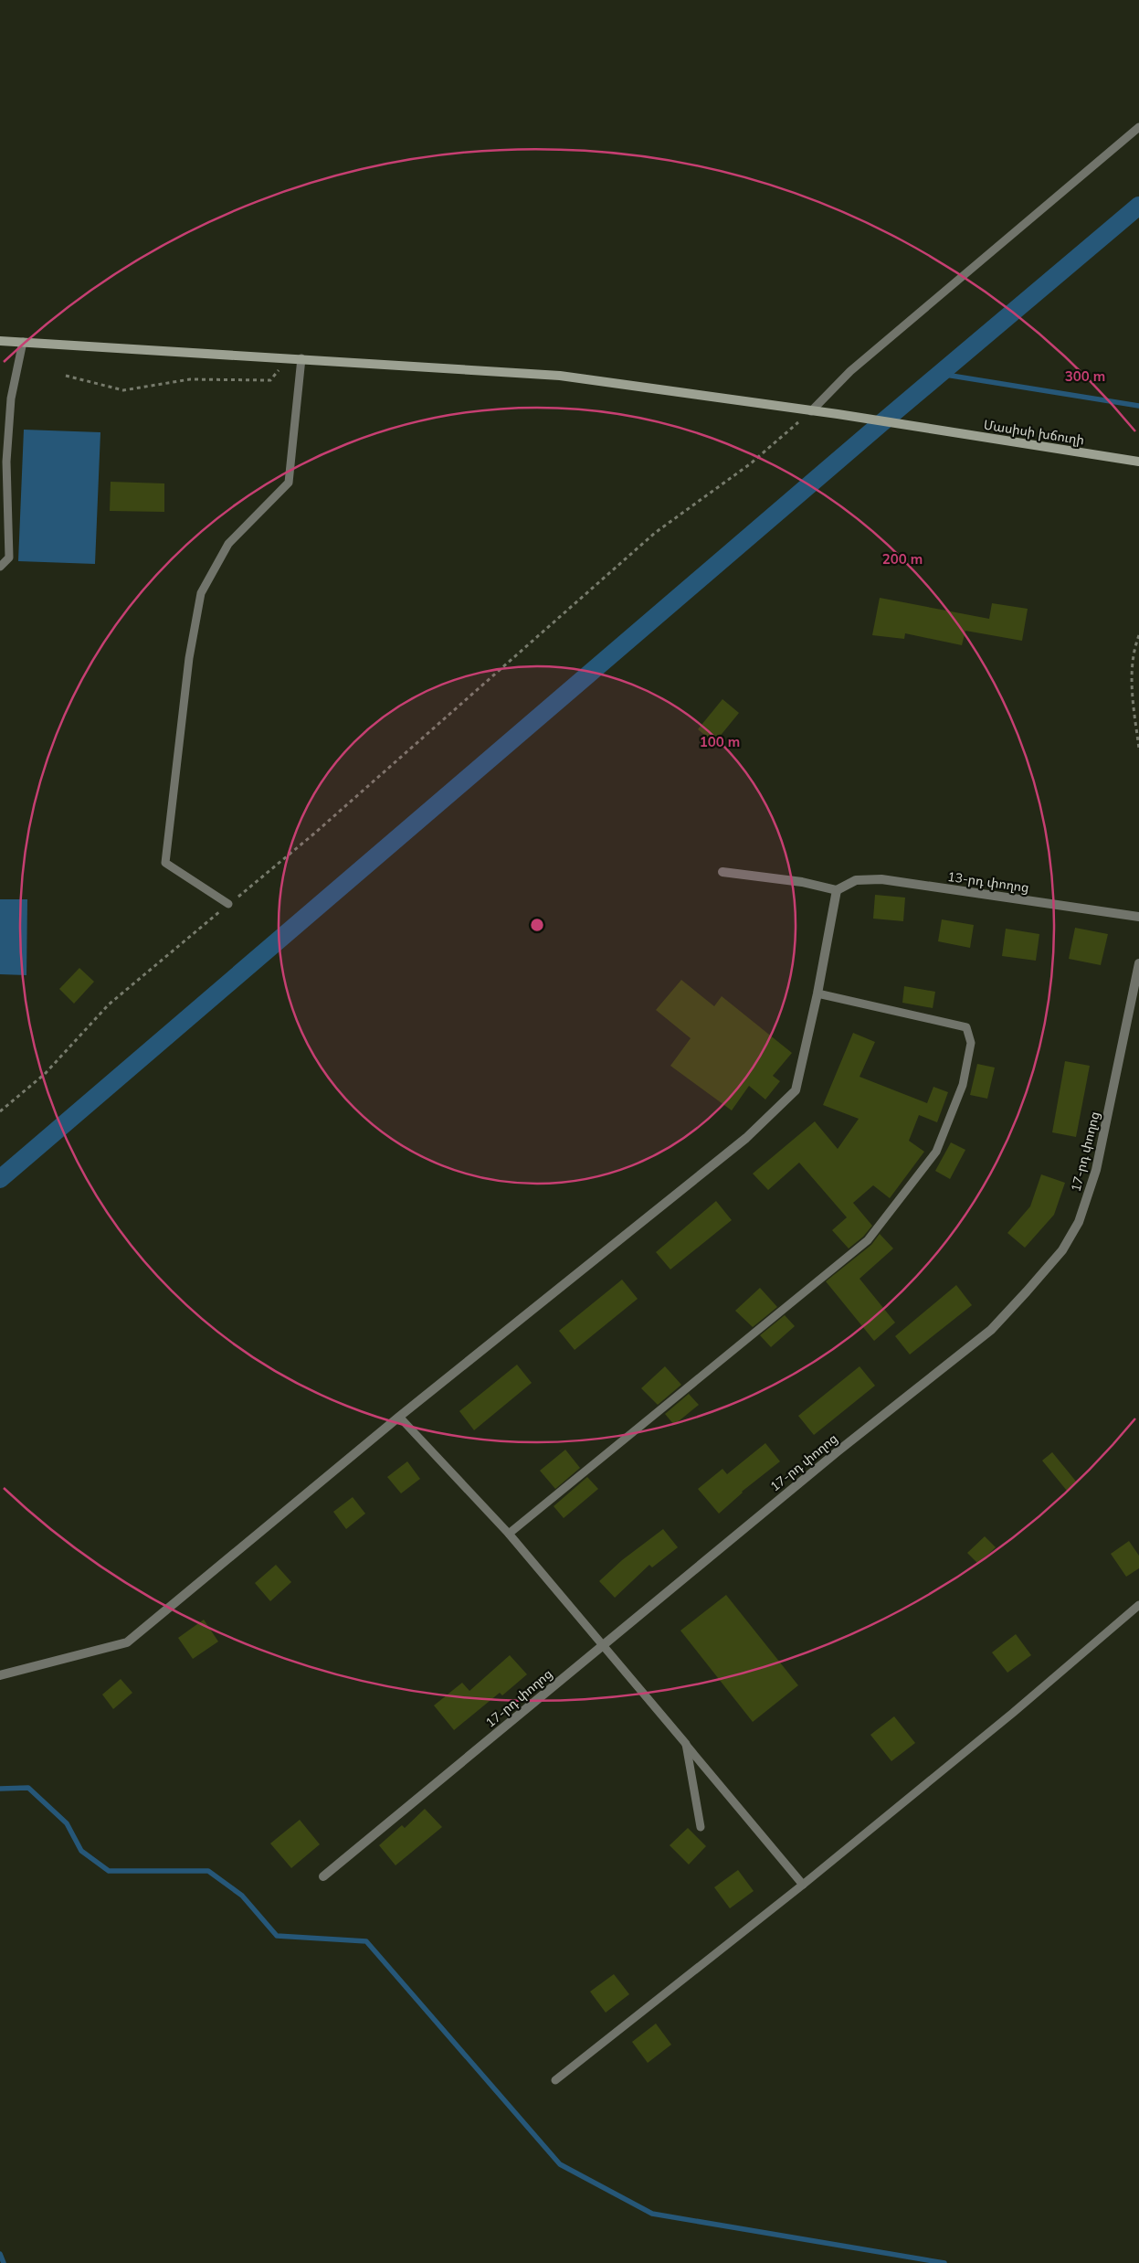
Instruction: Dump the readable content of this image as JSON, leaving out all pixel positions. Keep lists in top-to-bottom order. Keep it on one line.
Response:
{"streets":{"main road":["Մասիսի խճուղի"],"street":["13-րդ փողոց","17-րդ փողոց"]},"rings":["300 m","200 m","100 m"]}
